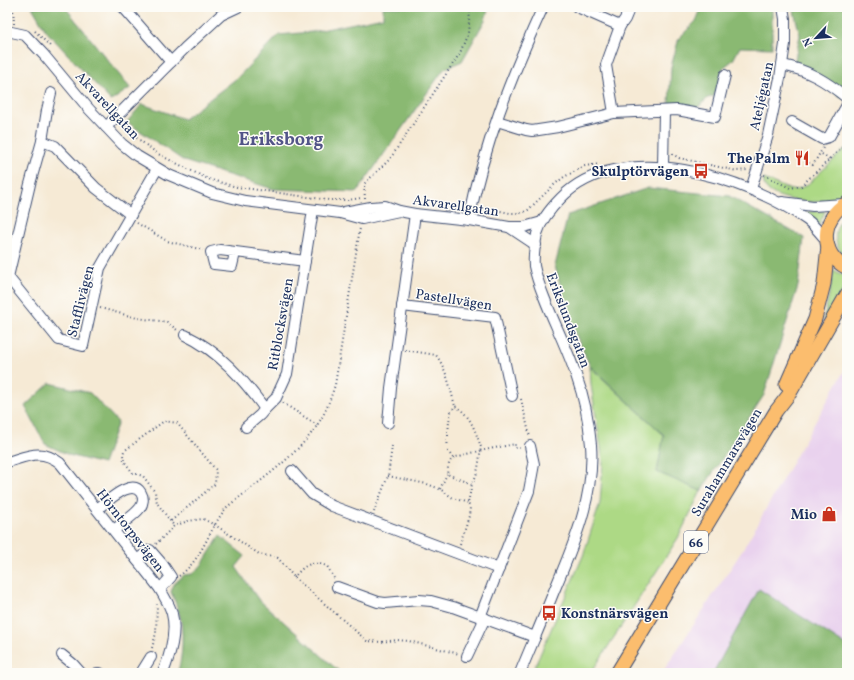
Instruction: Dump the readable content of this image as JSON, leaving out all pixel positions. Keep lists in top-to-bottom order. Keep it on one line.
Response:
{"streets":{"main road":["Surahammarsvägen","66"],"street":["Ateljégatan","Akvarellgatan","Pastellvägen","Stafflivägen","Erikslundsgatan","Ritblocksvägen","Hörntorpsvägen"]},"crossings":[["Ateljégatan","Erikslundsgatan"],["Akvarellgatan","Pastellvägen"],["Akvarellgatan","Stafflivägen"],["Akvarellgatan","Erikslundsgatan"],["Akvarellgatan","Ritblocksvägen"],["Erikslundsgatan","Surahammarsvägen"],["Erikslundsgatan","66"],["Surahammarsvägen","66"]],"districts":["Eriksborg"],"places":{"restaurant":["The Palm"],"bus stop":["Skulptörvägen","Konstnärsvägen"],"shop":["Mio"]},"north":"bottom left"}
